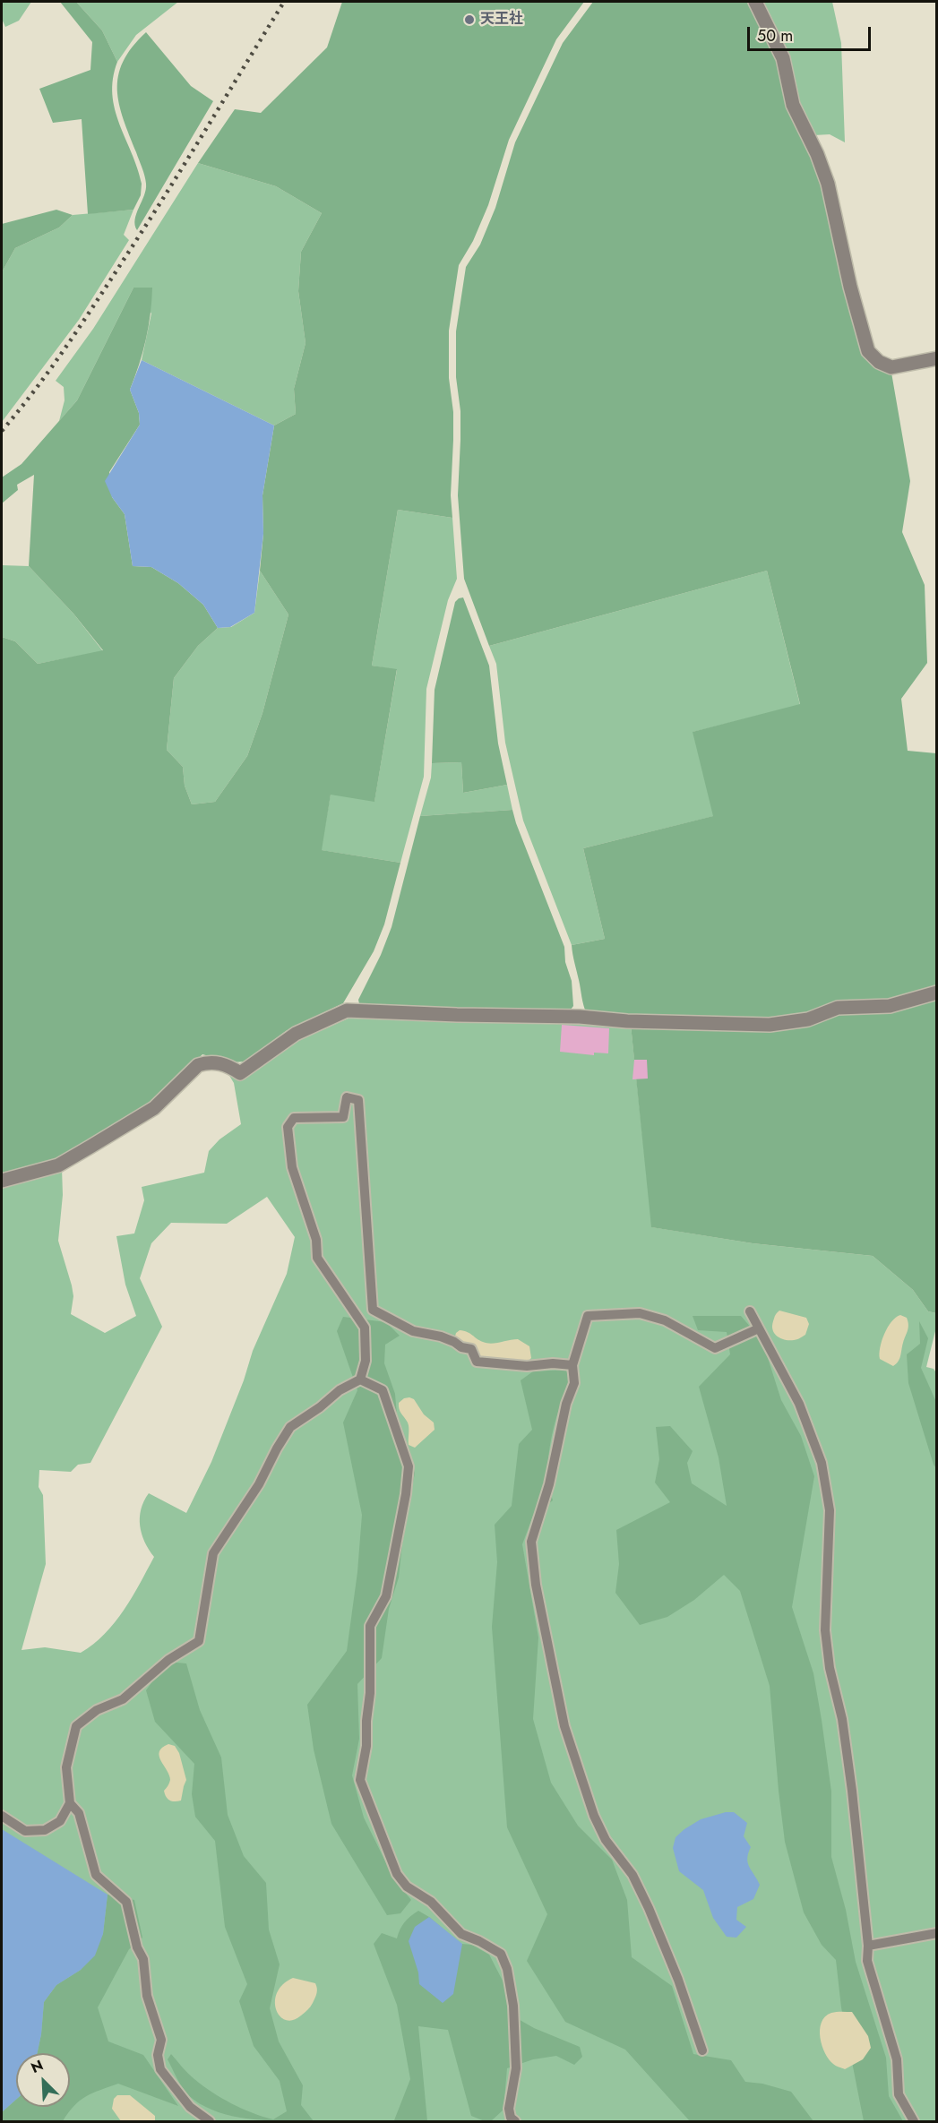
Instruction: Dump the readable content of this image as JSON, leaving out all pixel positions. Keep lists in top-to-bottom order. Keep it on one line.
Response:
{"places":["天王社"],"scale_bar":"50 m","north":"top left"}
